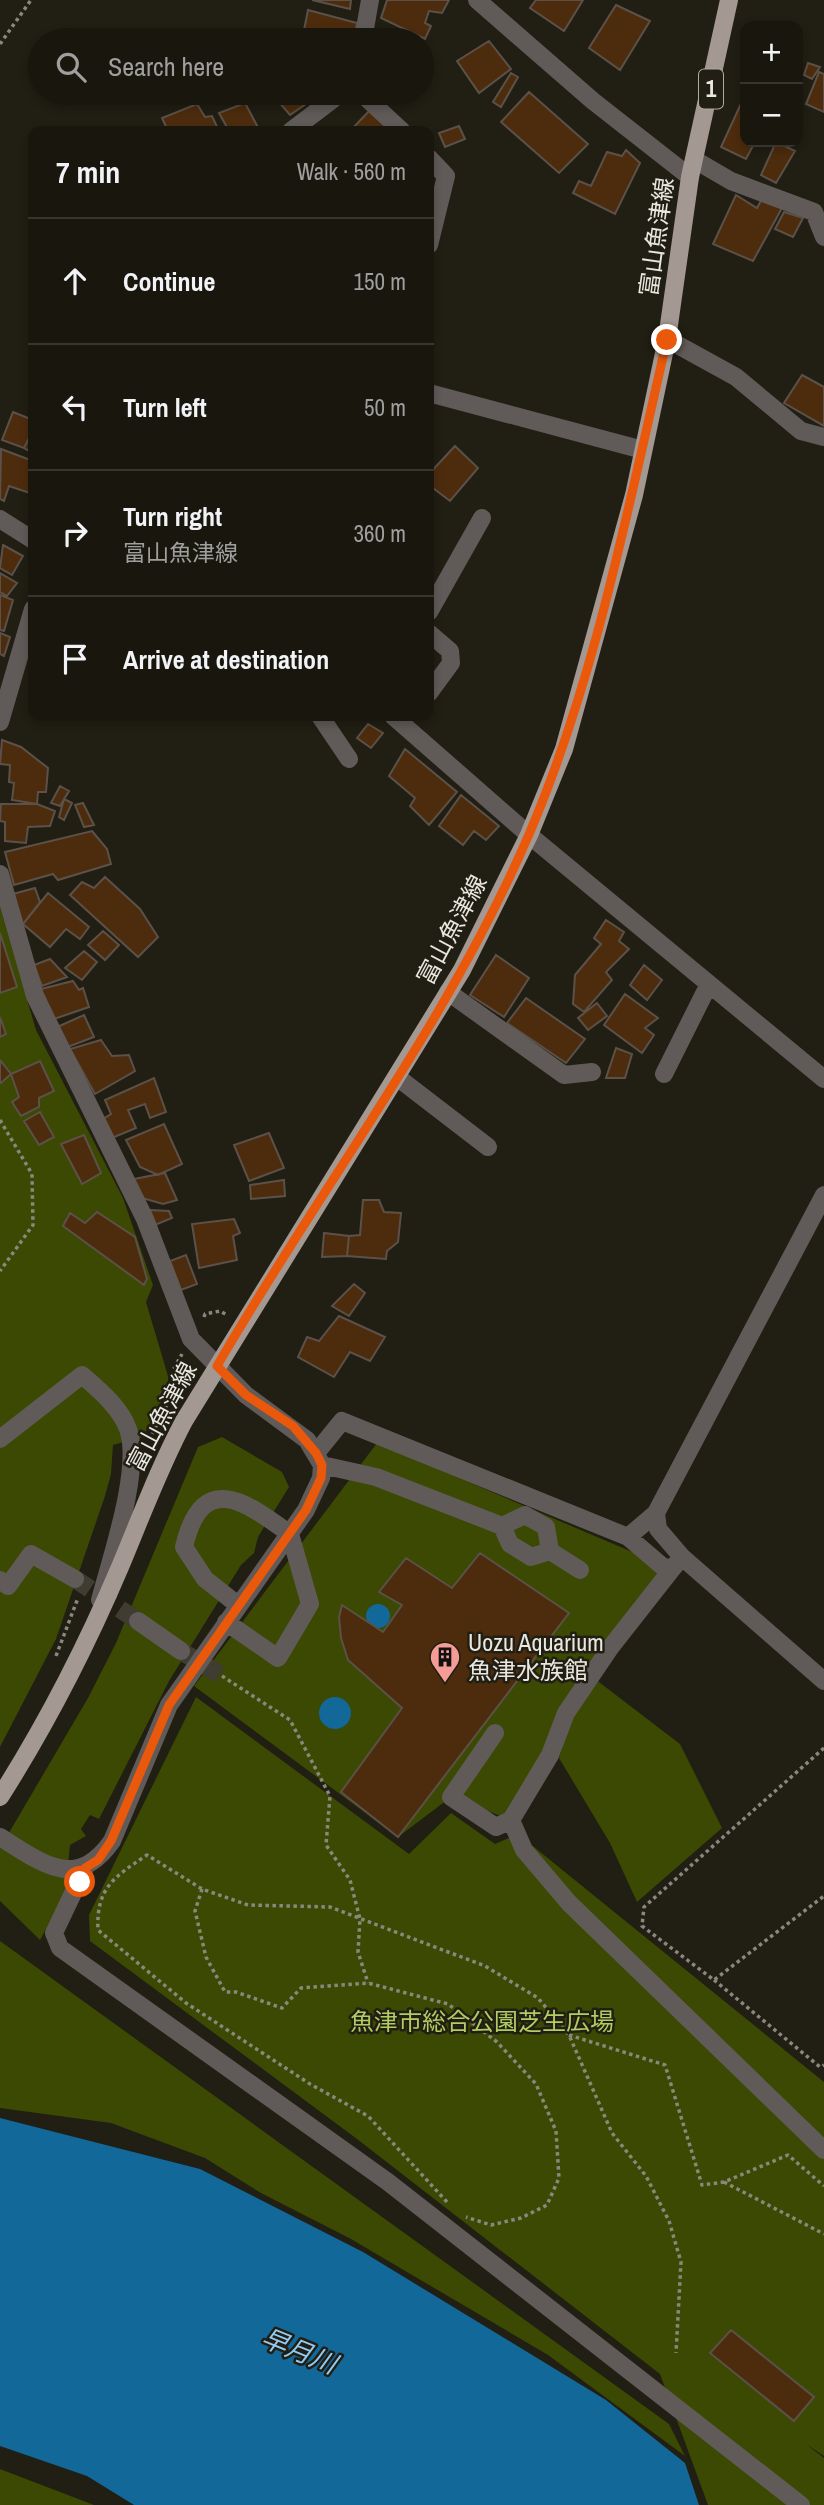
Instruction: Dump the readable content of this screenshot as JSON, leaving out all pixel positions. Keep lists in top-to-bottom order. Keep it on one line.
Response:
{"streets":{"main road":["1","富山魚津線"]},"water":["早月川"],"parks":["魚津市総合公園芝生広場"],"places":{"building":["Uozu Aquarium 魚津水族館"]},"page":{"map_buttons":["+","−"],"search":"Search here","heading":["7 min","Walk · 560 m"],"list":[["Continue","150 m"],["Turn left","50 m"],["Turn right","富山魚津線","360 m"],"Arrive at destination"]}}
